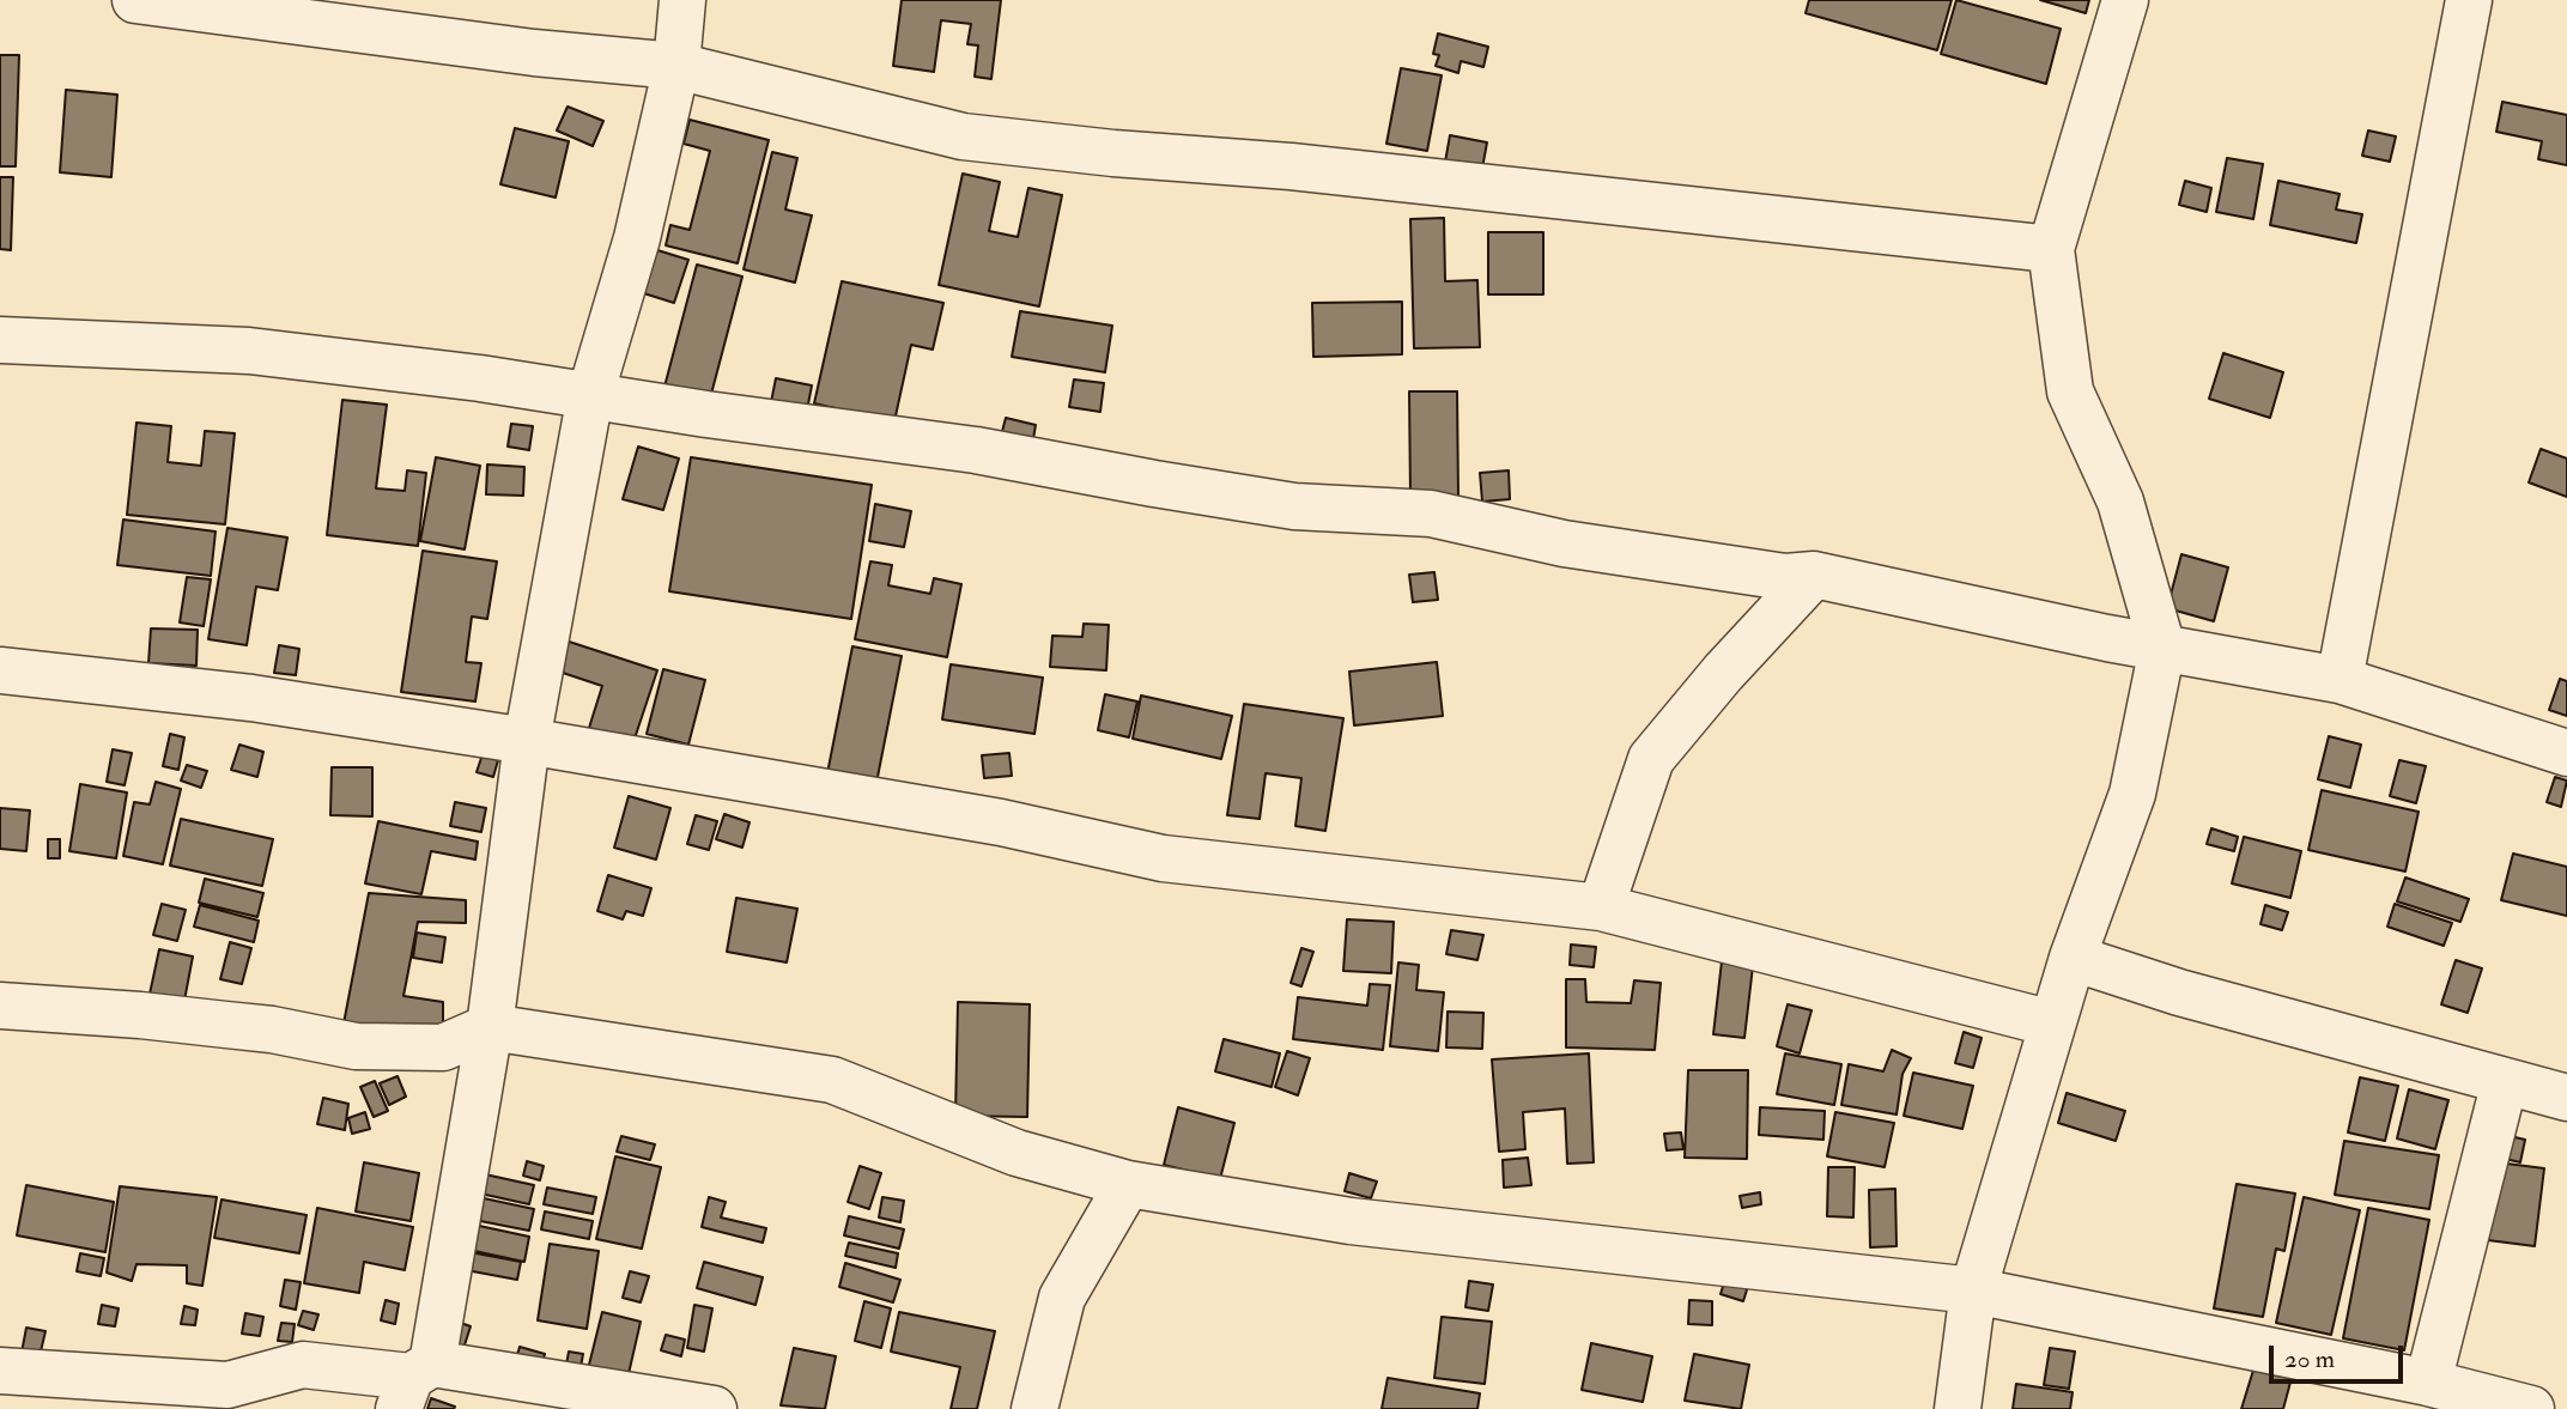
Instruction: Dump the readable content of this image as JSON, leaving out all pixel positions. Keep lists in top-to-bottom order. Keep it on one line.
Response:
{"scale_bar":"20 m"}
